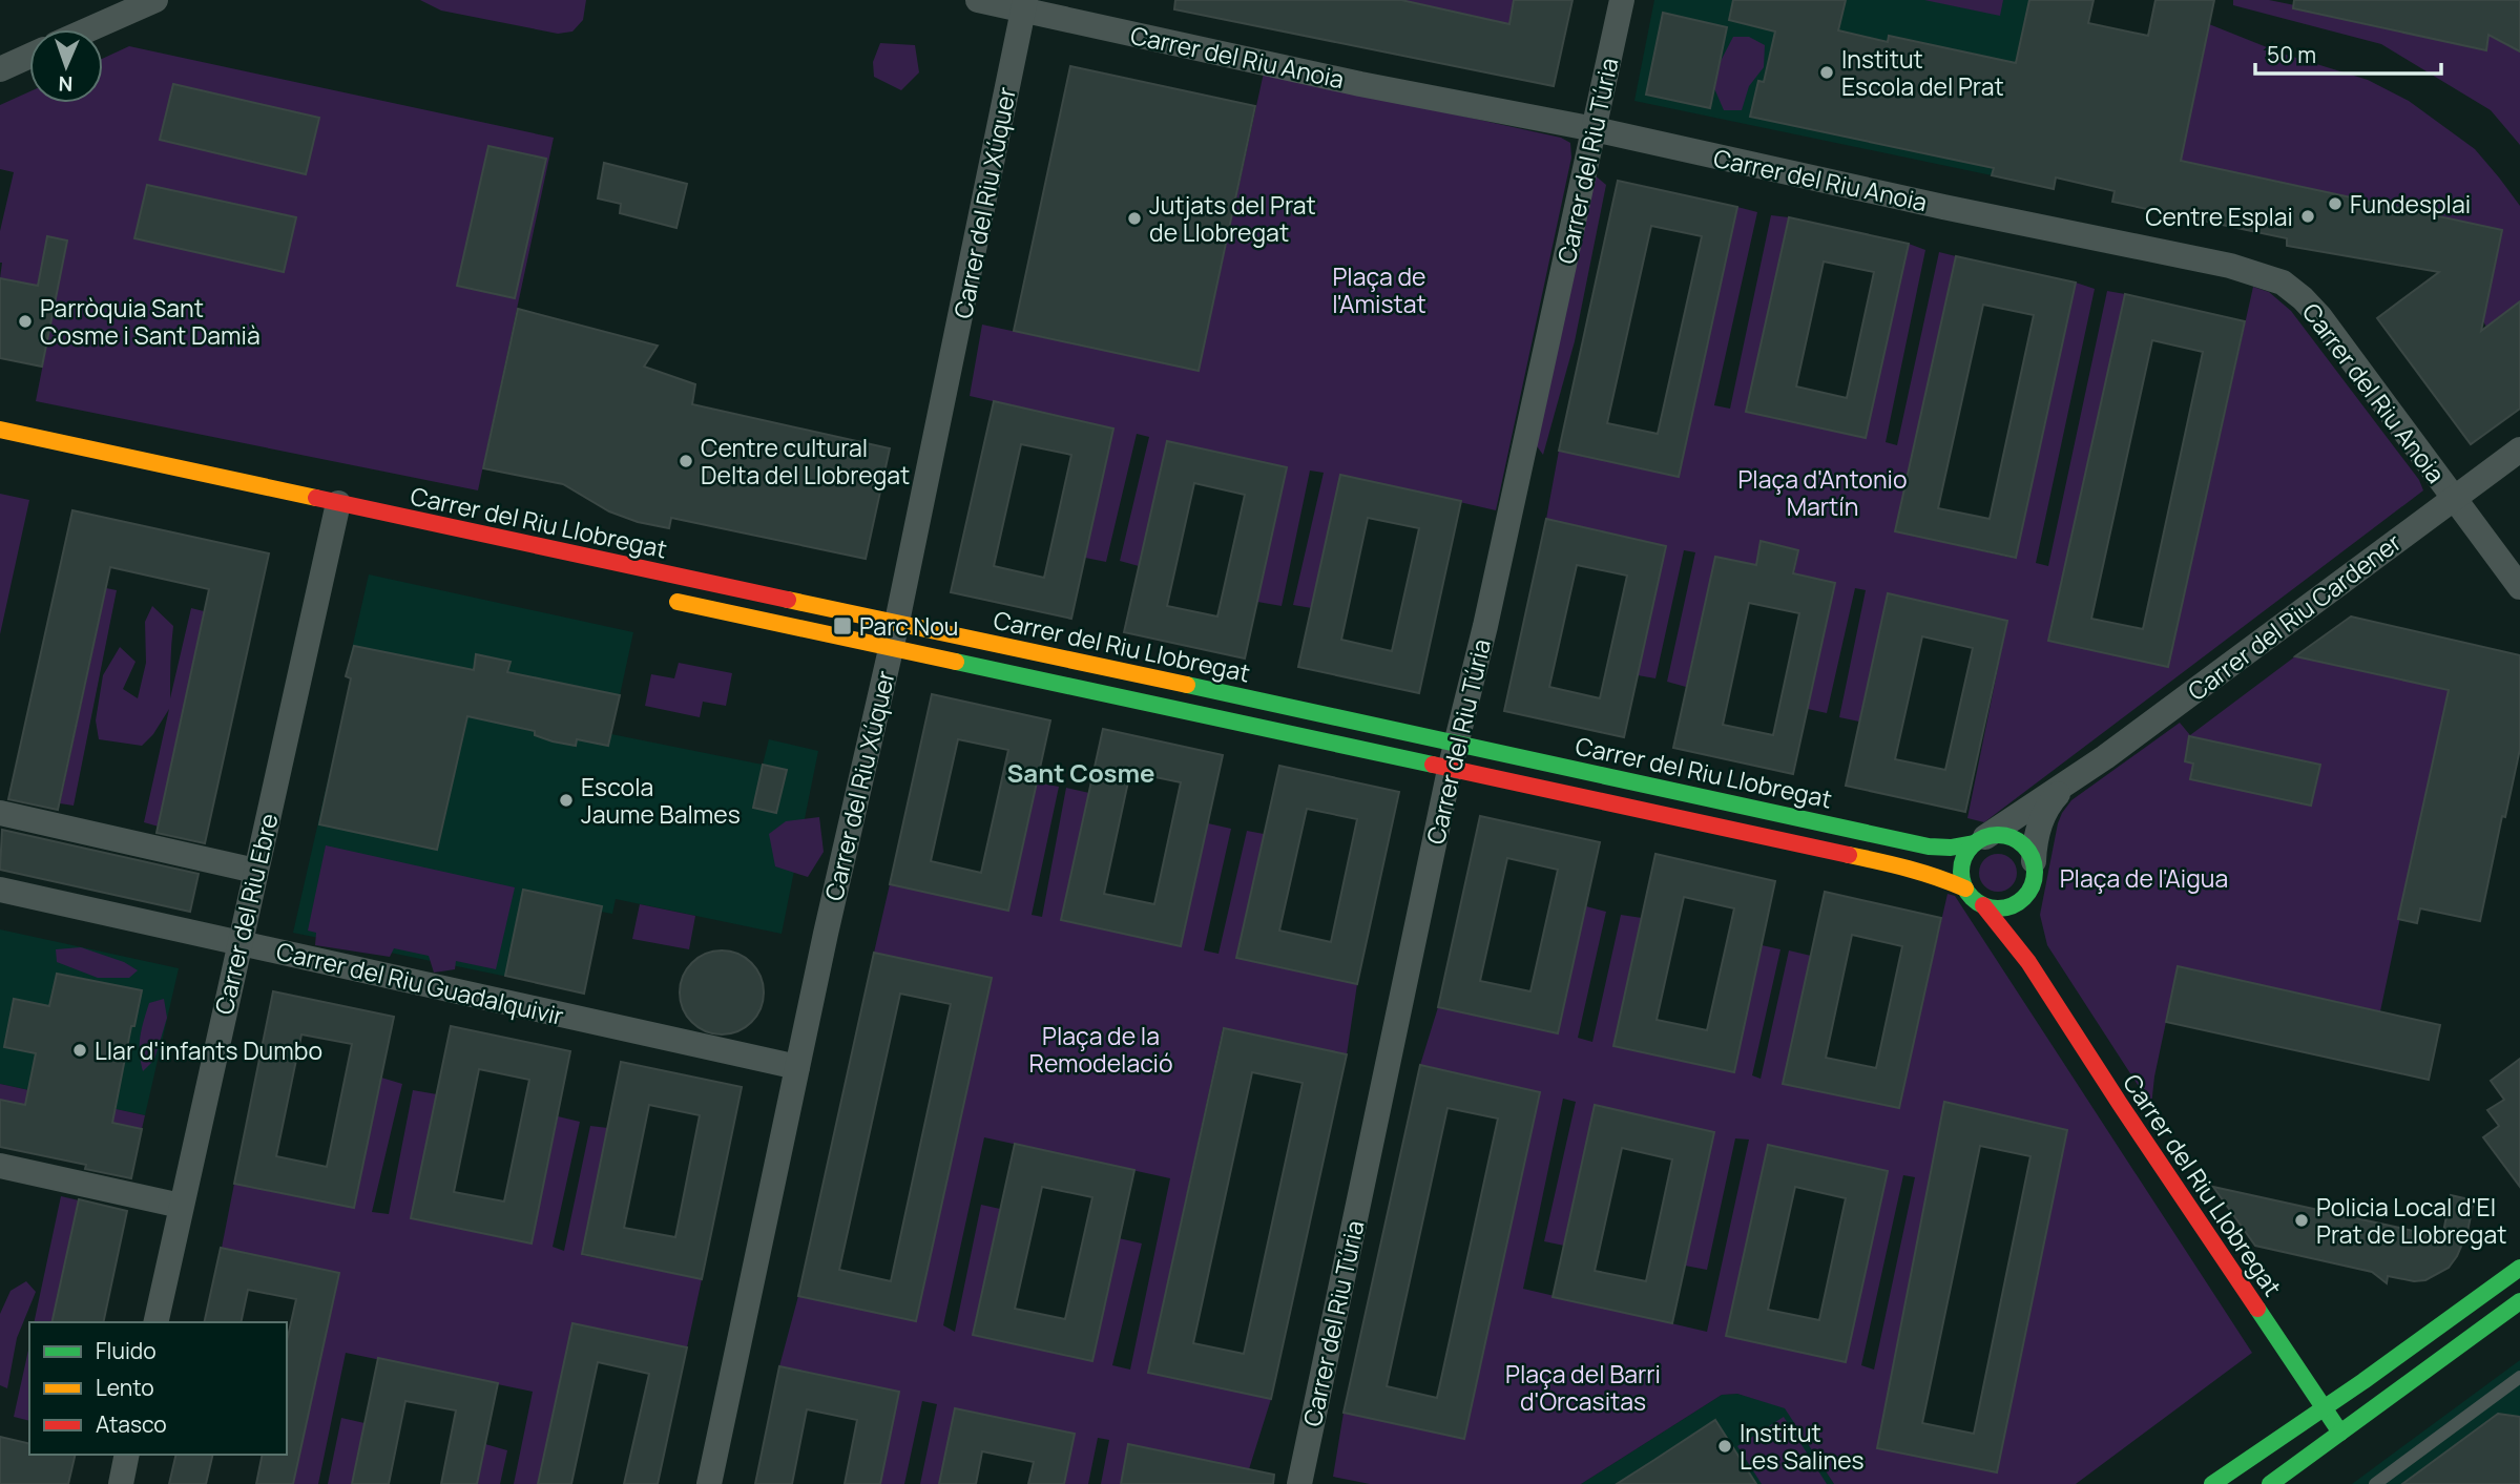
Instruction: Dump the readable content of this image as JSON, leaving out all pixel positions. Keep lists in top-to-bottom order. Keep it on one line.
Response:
{"streets":{"street":["Carrer del Riu Anoia","Carrer del Riu Túria","Carrer del Riu Xúquer","Carrer del Riu Llobregat","Carrer del Riu Cardener","Carrer del Riu Ebre","Carrer del Riu Guadalquivir"]},"crossings":[["Carrer del Riu Anoia","Carrer del Riu Túria"],["Carrer del Riu Anoia","Carrer del Riu Xúquer"],["Carrer del Riu Anoia","Carrer del Riu Cardener"],["Carrer del Riu Túria","Carrer del Riu Llobregat"],["Carrer del Riu Xúquer","Carrer del Riu Llobregat"],["Carrer del Riu Xúquer","Carrer del Riu Guadalquivir"],["Carrer del Riu Llobregat","Carrer del Riu Cardener"],["Carrer del Riu Llobregat","Carrer del Riu Ebre"],["Carrer del Riu Ebre","Carrer del Riu Guadalquivir"]],"districts":["Sant Cosme"],"parks":["Plaça de l'Amistat","Plaça d'Antonio Martín","Plaça de l'Aigua","Plaça de la Remodelació","Plaça del Barri d'Orcasitas"],"places":{"other":["Institut Escola del Prat","Fundesplai","Centre Esplai","Jutjats del Prat de Llobregat","Parròquia Sant Cosme i Sant Damià","Centre cultural Delta del Llobregat","Escola Jaume Balmes","Llar d'infants Dumbo","Policia Local d'El Prat de Llobregat","Institut Les Salines"],"transit":["Parc Nou"]},"legend":["Fluido","Lento","Atasco"],"scale_bar":"50 m","north":"bottom"}
